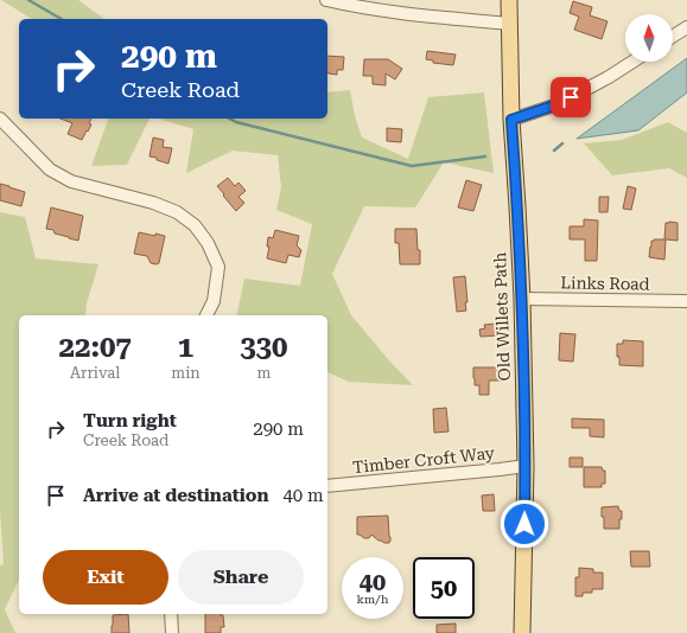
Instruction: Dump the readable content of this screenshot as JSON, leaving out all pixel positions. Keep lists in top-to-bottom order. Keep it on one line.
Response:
{"streets":{"main road":["Old Willets Path"],"street":["Links Road","Timber Croft Way"]},"crossings":[["Links Road","Old Willets Path"],["Old Willets Path","Timber Croft Way"]],"north":"top","page":{"turn":["290 m","Creek Road"],"eta":["22:07","Arrival","1","min","330","m"],"list":[{"name":"Turn right","note":"Creek Road","value":"290 m"},{"name":"Arrive at destination","value":"40 m"}],"buttons":["Exit","Share"],"speed":"40 km/h","limit":"50"}}
